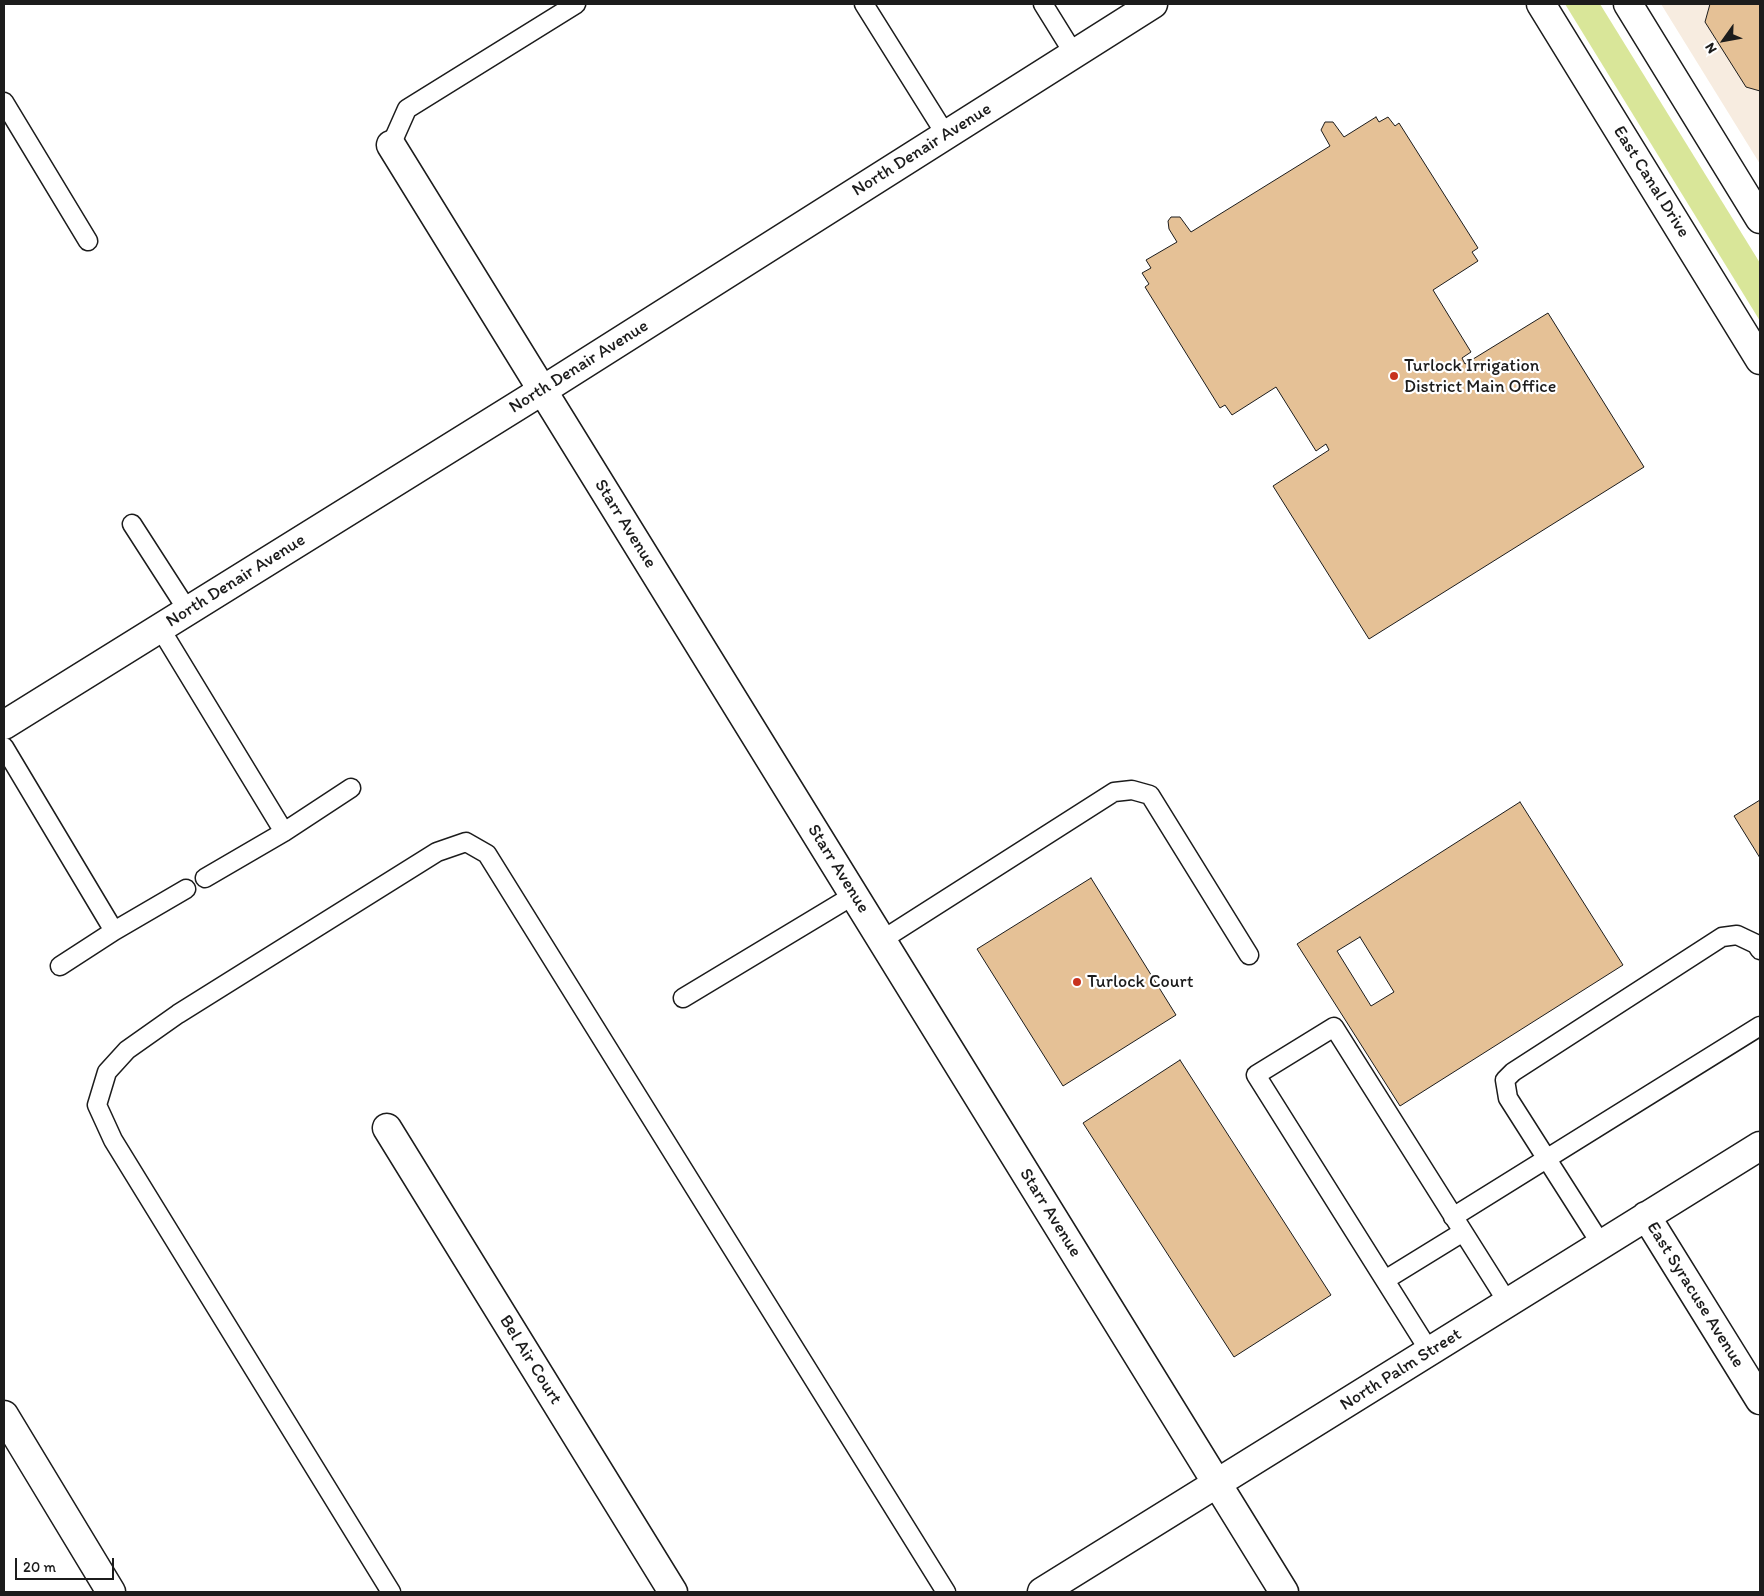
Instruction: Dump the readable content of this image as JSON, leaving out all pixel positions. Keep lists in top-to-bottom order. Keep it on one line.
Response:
{"streets":{"street":["North Denair Avenue","East Canal Drive","Starr Avenue","East Syracuse Avenue","Bel Air Court","North Palm Street"]},"crossings":[["North Denair Avenue","Starr Avenue"],["Starr Avenue","North Palm Street"],["East Syracuse Avenue","North Palm Street"]],"places":["Turlock Irrigation District Main Office","Turlock Court"],"scale_bar":"20 m","north":"bottom left"}
